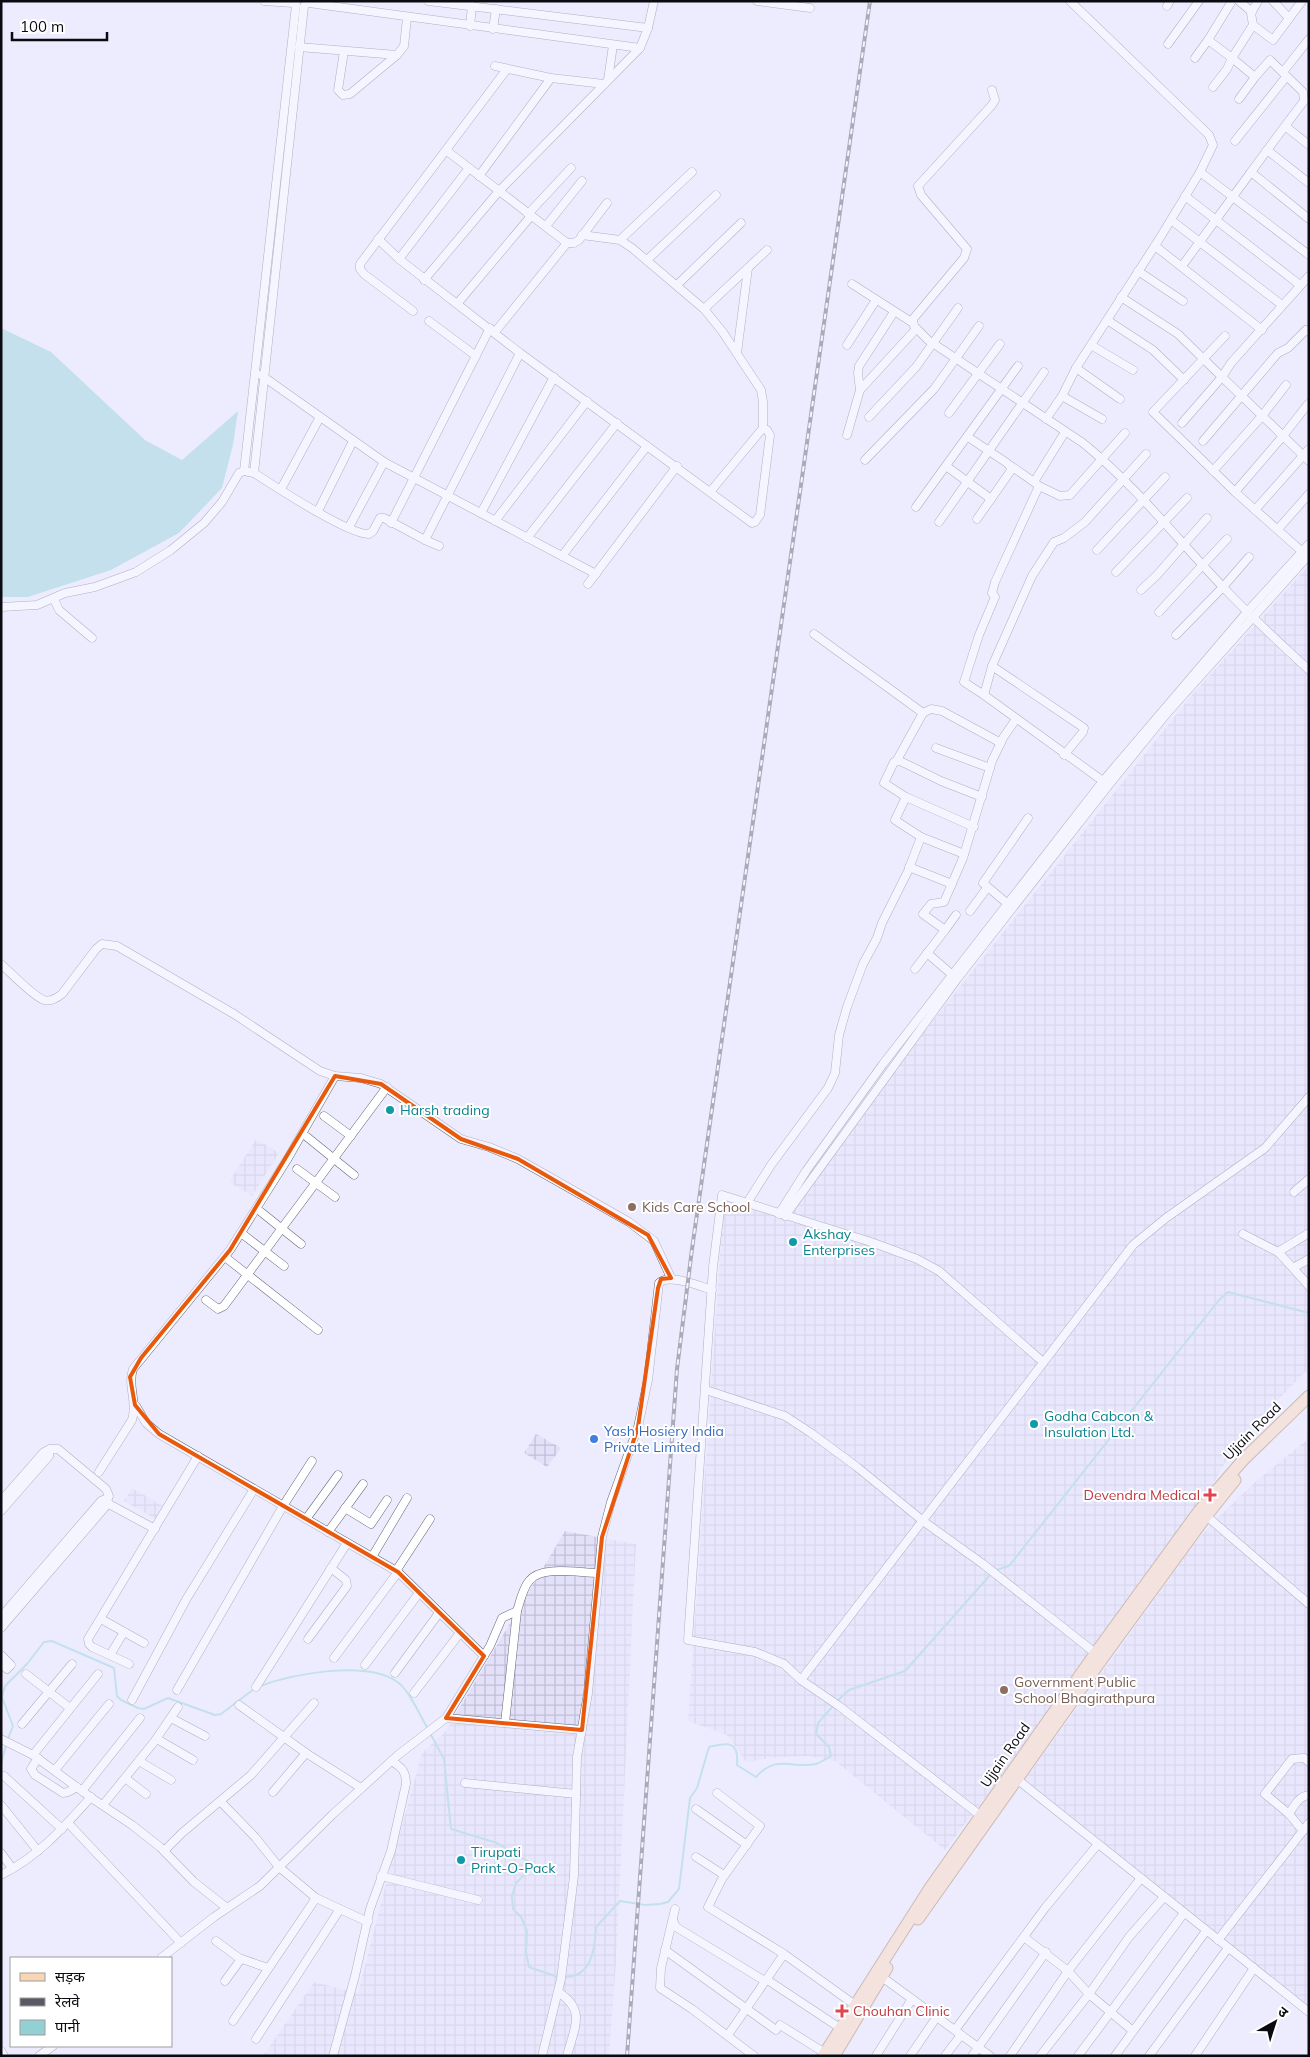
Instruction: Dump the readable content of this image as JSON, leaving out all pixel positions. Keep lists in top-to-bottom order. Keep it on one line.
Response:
{"streets":{"main road":["Ujjain Road"]},"places":{"other":["Harsh trading","Kids Care School","Akshay Enterprises","Godha Cabcon & Insulation Ltd.","Yash Hosiery India Private Limited","Government Public School Bhagirathpura","Tirupati Print-O-Pack"],"health":["Devendra Medical","Chouhan Clinic"]},"legend":["सड़क","रेलवे","पानी"],"scale_bar":"100 m","north":"top right"}
